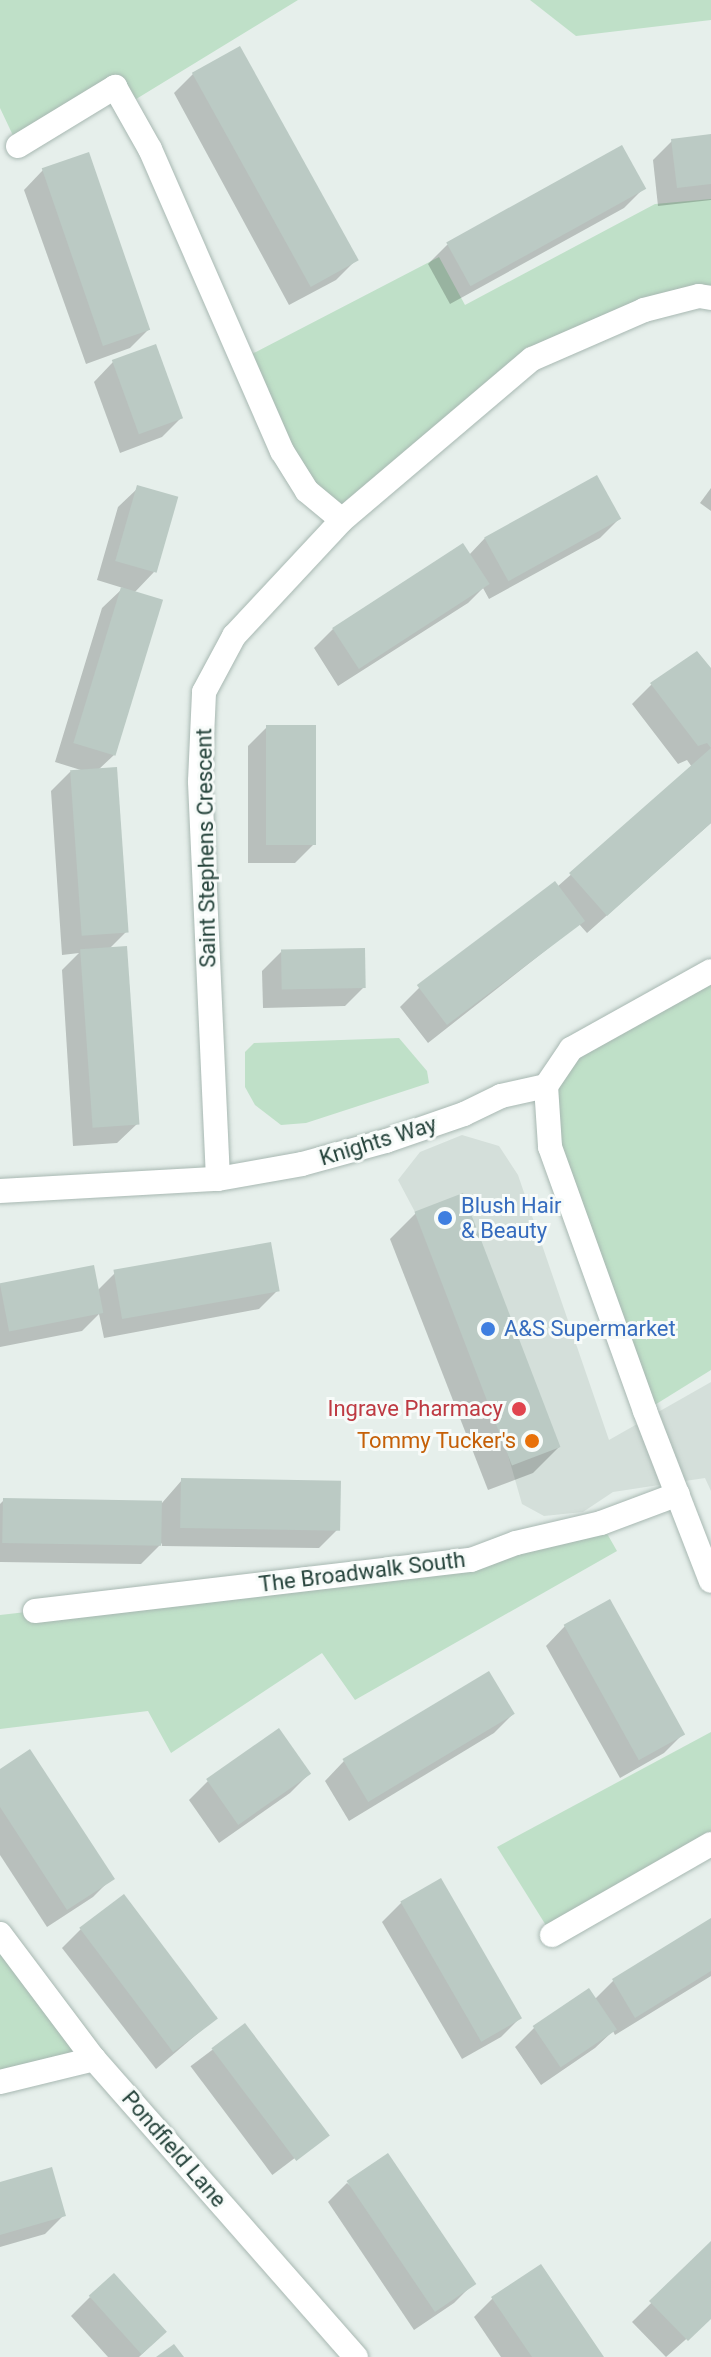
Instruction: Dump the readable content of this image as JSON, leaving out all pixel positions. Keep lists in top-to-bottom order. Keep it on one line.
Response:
{"streets":{"street":["Saint Stephens Crescent","Knights Way","The Broadwalk South","Pondfield Lane"]},"crossings":[["Saint Stephens Crescent","Knights Way"]],"places":["Blush Hair & Beauty","A&S Supermarket","Ingrave Pharmacy","Tommy Tucker's"]}
